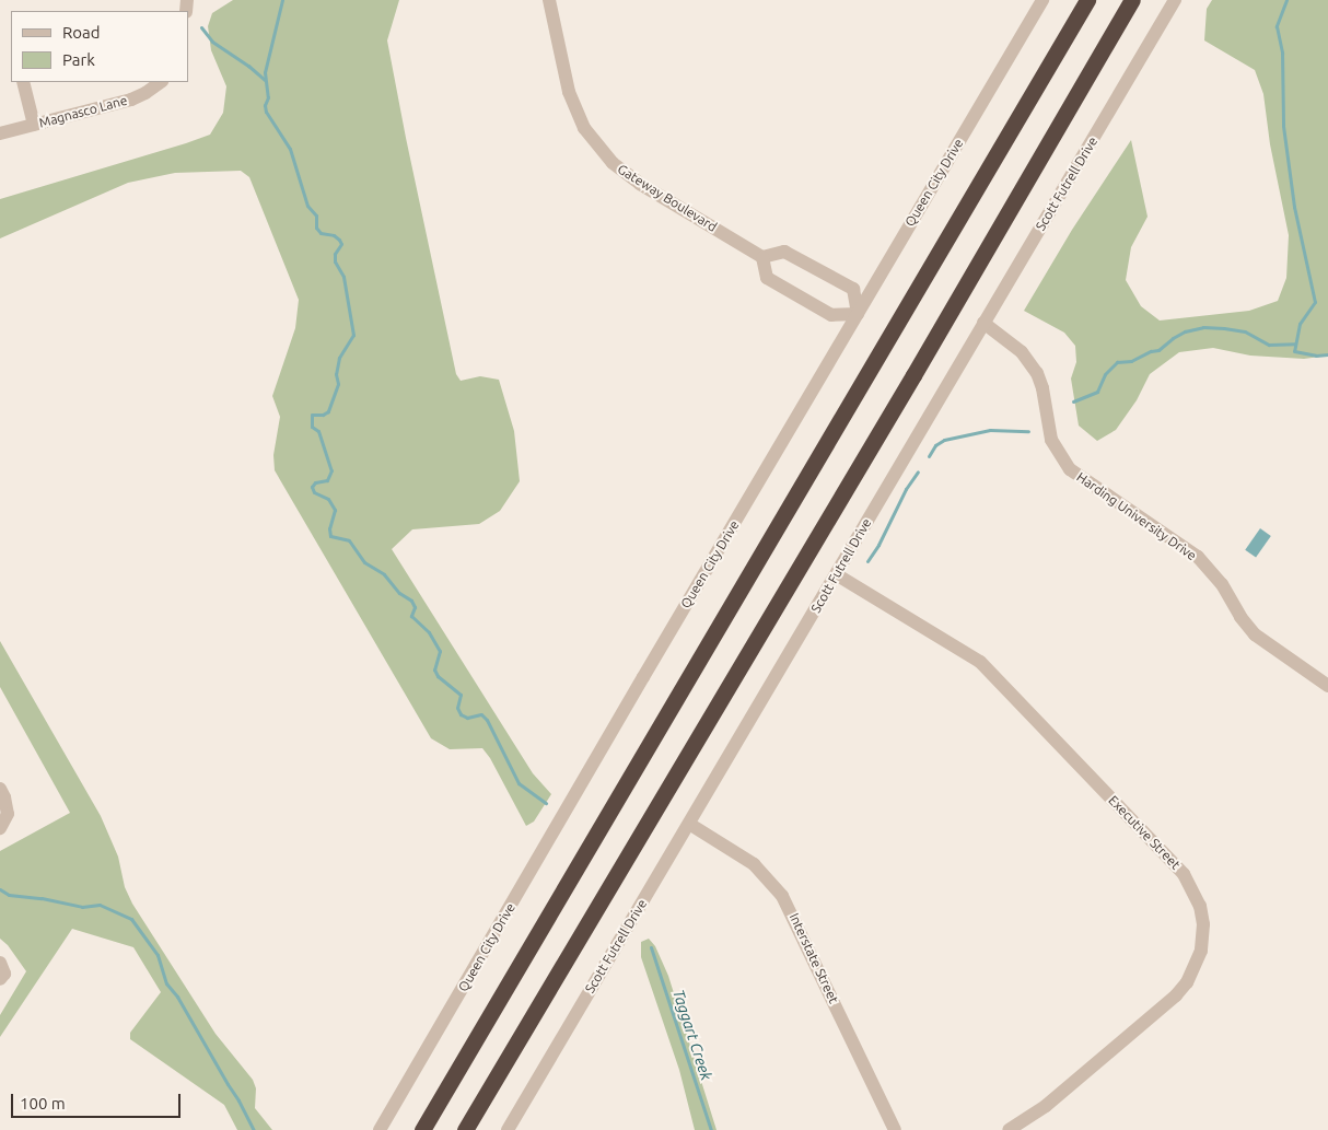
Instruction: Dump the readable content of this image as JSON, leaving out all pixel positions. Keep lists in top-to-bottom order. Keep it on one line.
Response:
{"streets":{"street":["Magnasco Lane","Queen City Drive","Scott Futrell Drive","Gateway Boulevard","Harding University Drive","Executive Street","Interstate Street"]},"crossings":[["Scott Futrell Drive","Harding University Drive"],["Scott Futrell Drive","Executive Street"],["Scott Futrell Drive","Interstate Street"]],"water":["Taggart Creek"],"legend":["Road","Park"],"scale_bar":"100 m"}
